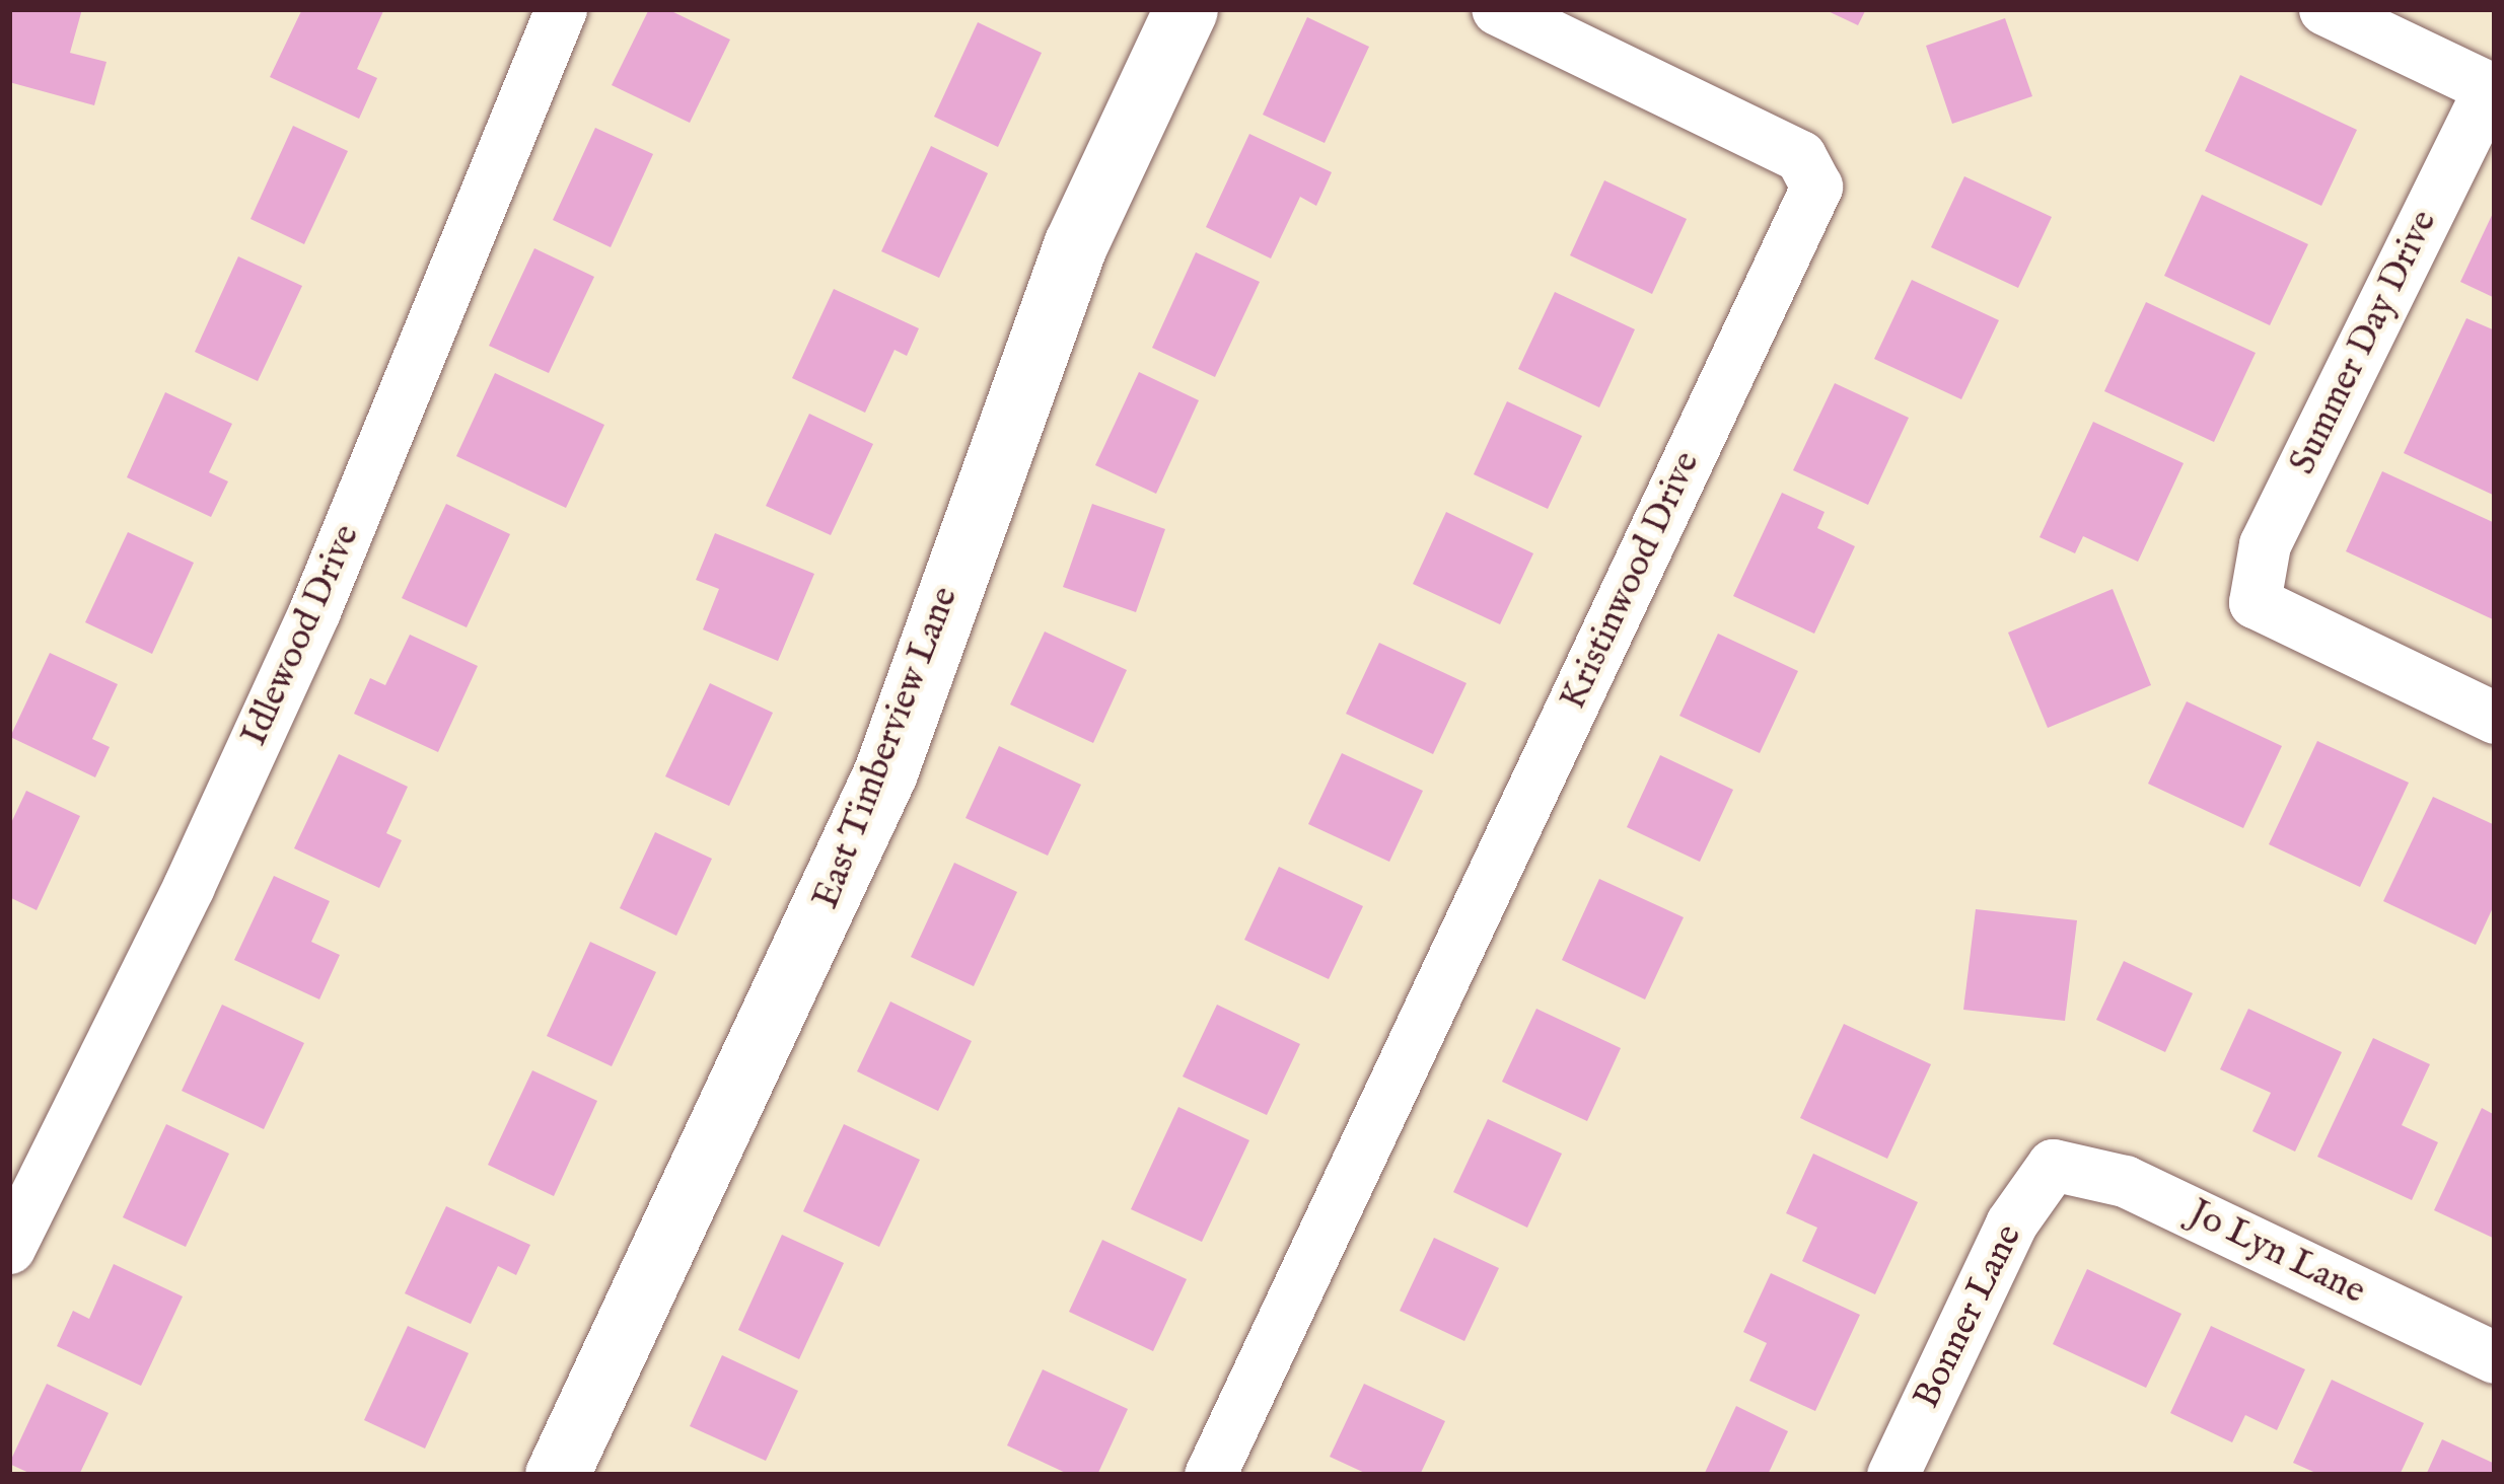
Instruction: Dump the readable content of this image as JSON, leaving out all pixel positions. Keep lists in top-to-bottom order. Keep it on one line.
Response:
{"streets":{"street":["Summer Day Drive","Kristinwood Drive","Idlewood Drive","East Timberview Lane","Jo Lyn Lane","Bonner Lane"]},"crossings":[["Jo Lyn Lane","Bonner Lane"]]}
